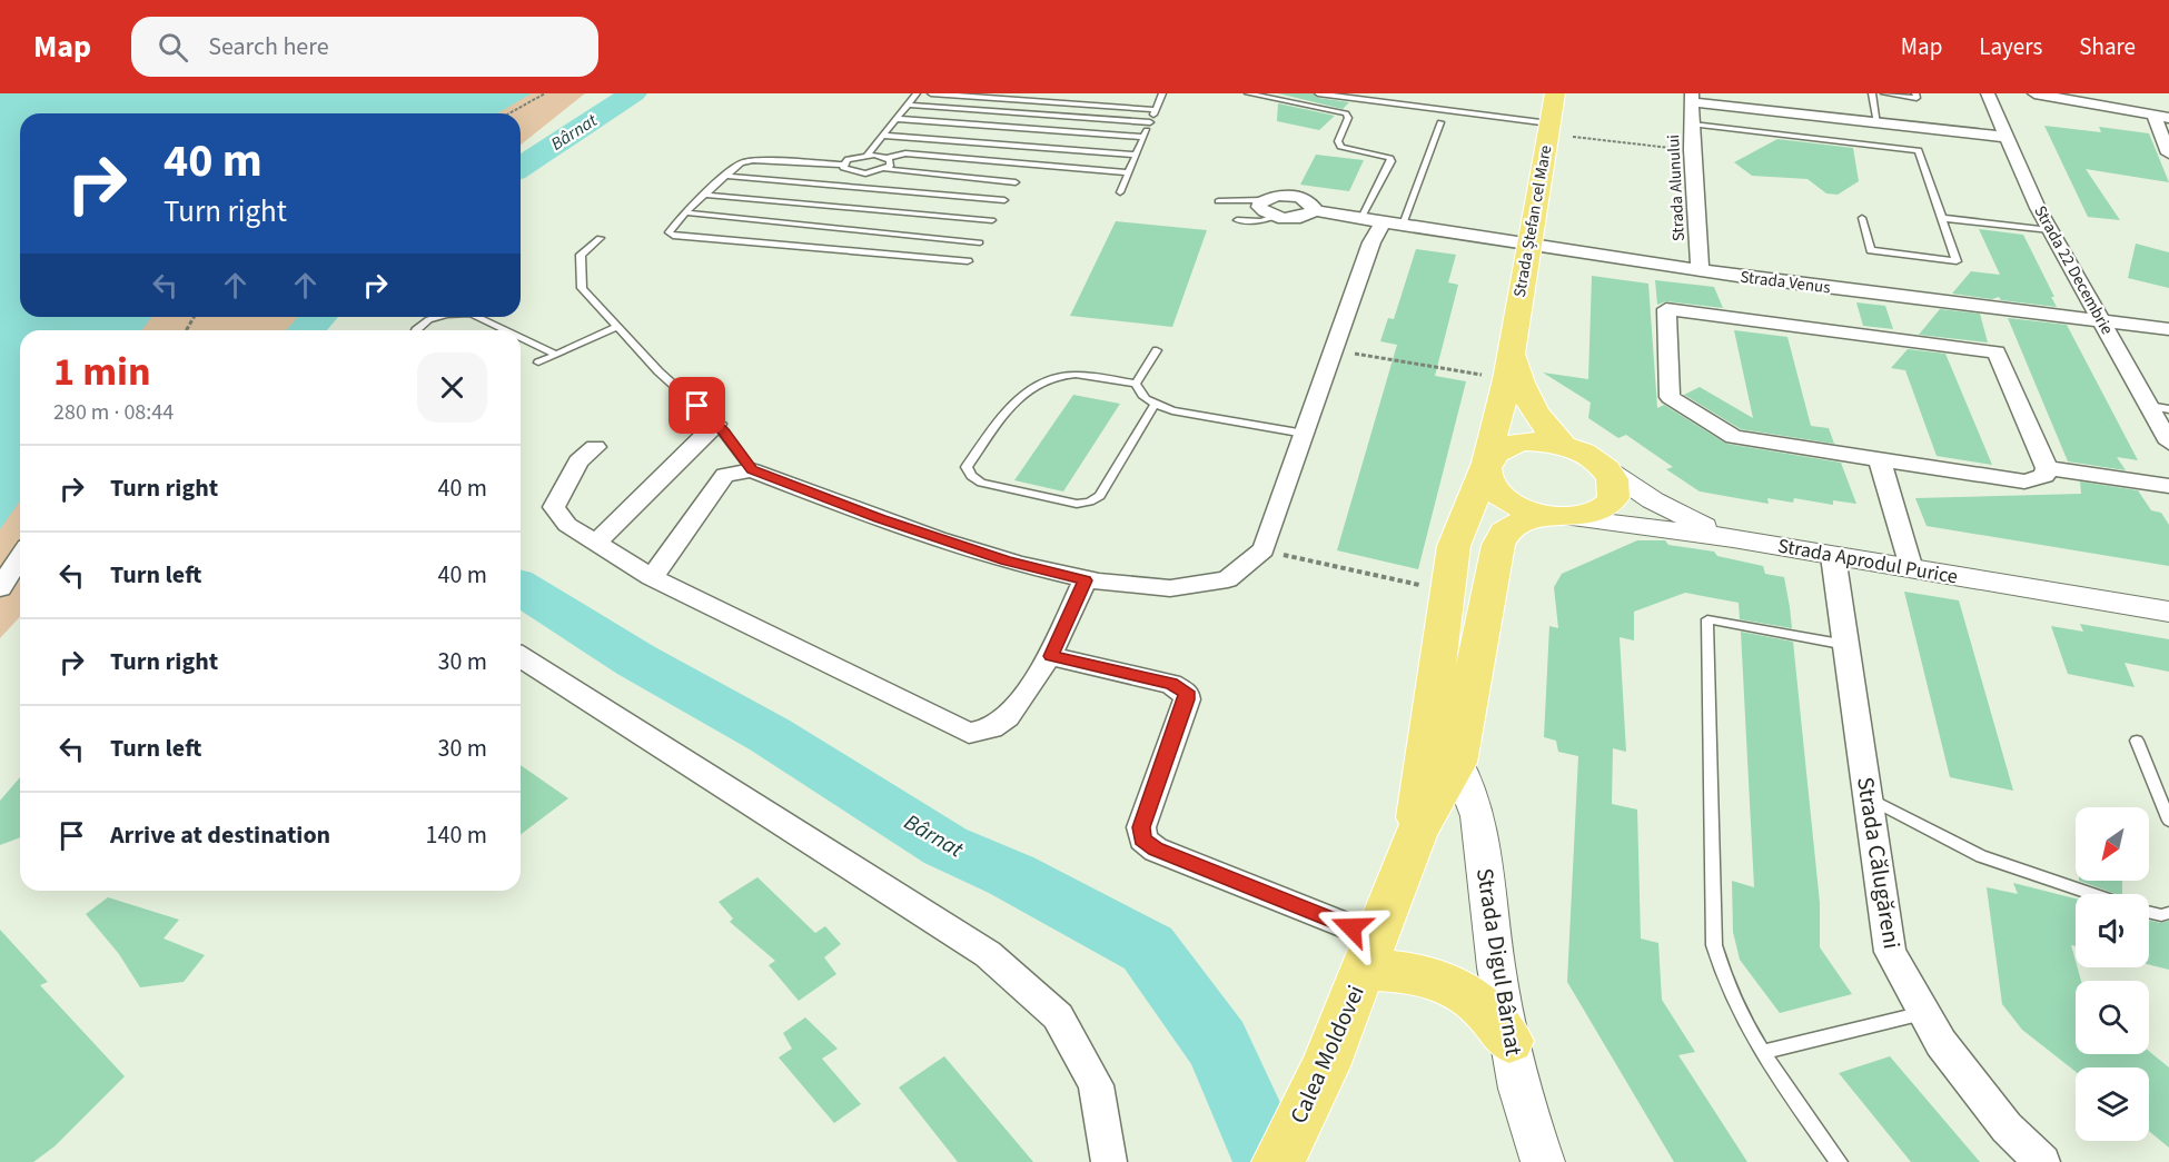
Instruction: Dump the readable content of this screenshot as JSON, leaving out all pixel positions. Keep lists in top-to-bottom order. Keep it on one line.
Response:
{"streets":{"main road":["Strada Ștefan cel Mare","Calea Moldovei"],"street":["Strada Alunului","Strada 22 Decembrie","Strada Venus","Strada Aprodul Purice","Strada Călugăreni","Strada Digul Bârnat"]},"crossings":[["Strada Alunului","Strada 22 Decembrie"],["Strada Alunului","Strada Venus"],["Strada Ștefan cel Mare","Strada Venus"],["Strada Ștefan cel Mare","Calea Moldovei"],["Strada 22 Decembrie","Strada Venus"],["Strada Aprodul Purice","Strada Călugăreni"]],"water":["Bârnat"],"north":"bottom left","page":{"header":"Map","search":"Search here","nav":["Map","Layers","Share"],"turn":["40 m","Turn right"],"heading":["1 min","280 m · 08:44"],"list":[{"name":"Turn right","value":"40 m"},{"name":"Turn left","value":"40 m"},{"name":"Turn right","value":"30 m"},{"name":"Turn left","value":"30 m"},{"name":"Arrive at destination","value":"140 m"}]}}
